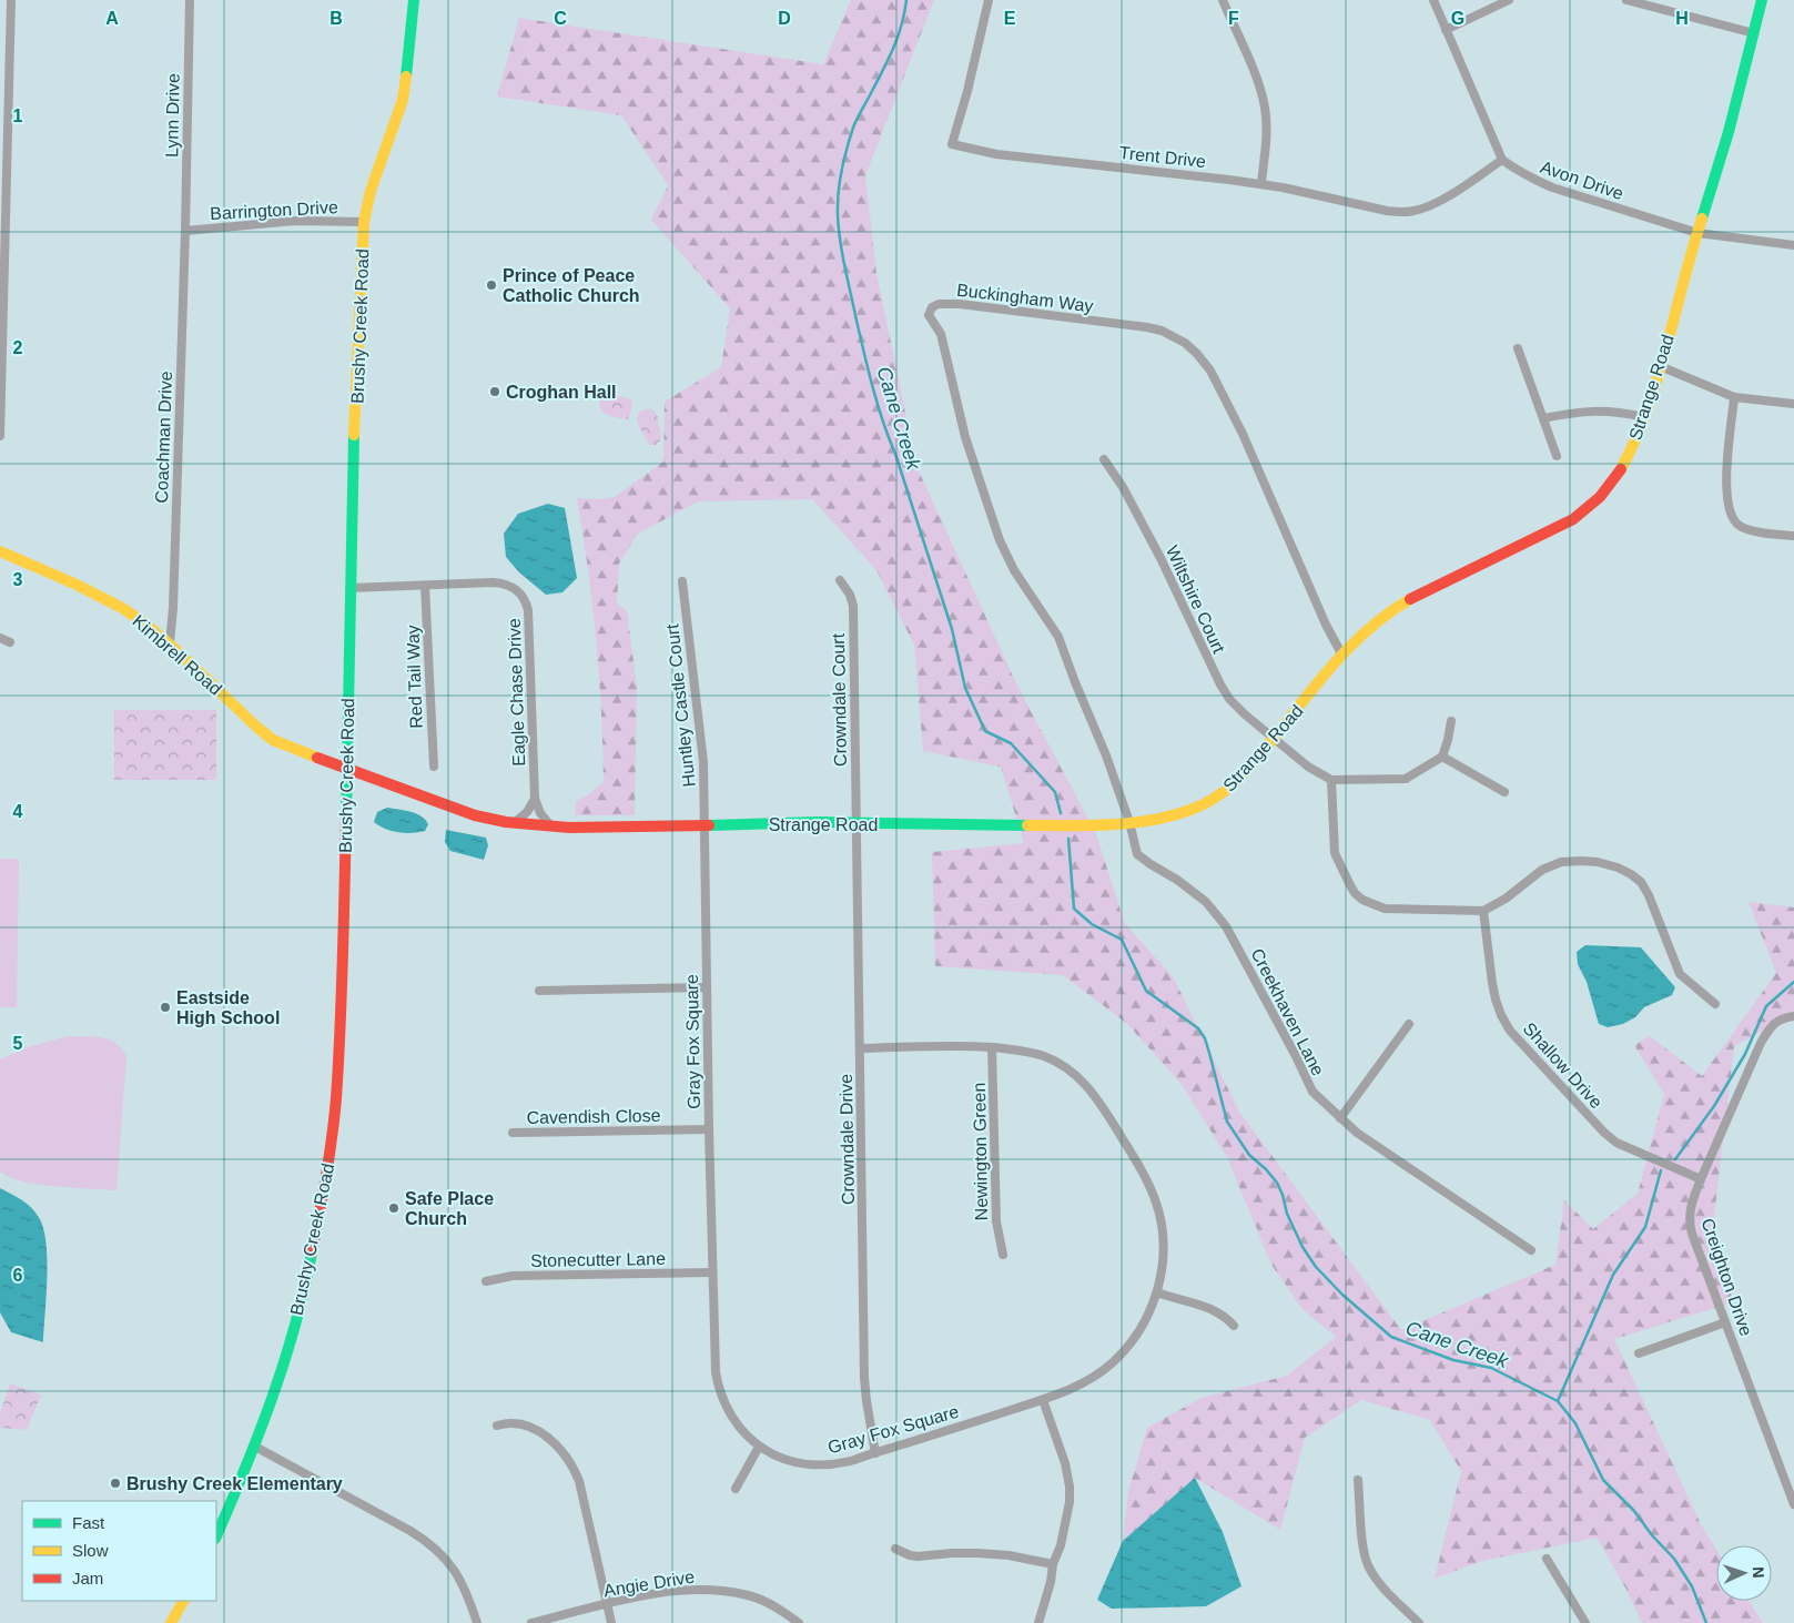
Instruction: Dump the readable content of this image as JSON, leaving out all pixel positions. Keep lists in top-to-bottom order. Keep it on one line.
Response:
{"streets":{"street":["Lynn Drive","Trent Drive","Avon Drive","Barrington Drive","Buckingham Way","Brushy Creek Road","Strange Road","Coachman Drive","Wiltshire Court","Kimbrell Road","Red Tail Way","Eagle Chase Drive","Crowndale Court","Huntley Castle Court","Creekhaven Lane","Gray Fox Square","Shallow Drive","Cavendish Close","Crowndale Drive","Newington Green","Stonecutter Lane","Creighton Drive","Angie Drive"]},"crossings":[["Lynn Drive","Barrington Drive"],["Lynn Drive","Coachman Drive"],["Trent Drive","Avon Drive"],["Avon Drive","Strange Road"],["Barrington Drive","Brushy Creek Road"],["Barrington Drive","Coachman Drive"],["Buckingham Way","Strange Road"],["Buckingham Way","Creekhaven Lane"],["Brushy Creek Road","Strange Road"],["Brushy Creek Road","Kimbrell Road"],["Brushy Creek Road","Eagle Chase Drive"],["Strange Road","Wiltshire Court"],["Strange Road","Kimbrell Road"],["Strange Road","Eagle Chase Drive"],["Strange Road","Crowndale Court"],["Strange Road","Huntley Castle Court"],["Strange Road","Creekhaven Lane"],["Strange Road","Gray Fox Square"],["Strange Road","Crowndale Drive"],["Coachman Drive","Kimbrell Road"],["Red Tail Way","Eagle Chase Drive"],["Crowndale Court","Crowndale Drive"],["Huntley Castle Court","Gray Fox Square"],["Gray Fox Square","Cavendish Close"],["Gray Fox Square","Crowndale Drive"],["Gray Fox Square","Newington Green"],["Gray Fox Square","Stonecutter Lane"],["Shallow Drive","Creighton Drive"]],"water":["Cane Creek"],"places":["Prince of Peace Catholic Church","Croghan Hall","Eastside High School","Safe Place Church","Brushy Creek Elementary"],"legend":["Fast","Slow","Jam"],"north":"right","grid":{"columns":["A","B","C","D","E","F","G","H"],"rows":["1","2","3","4","5","6"]}}
